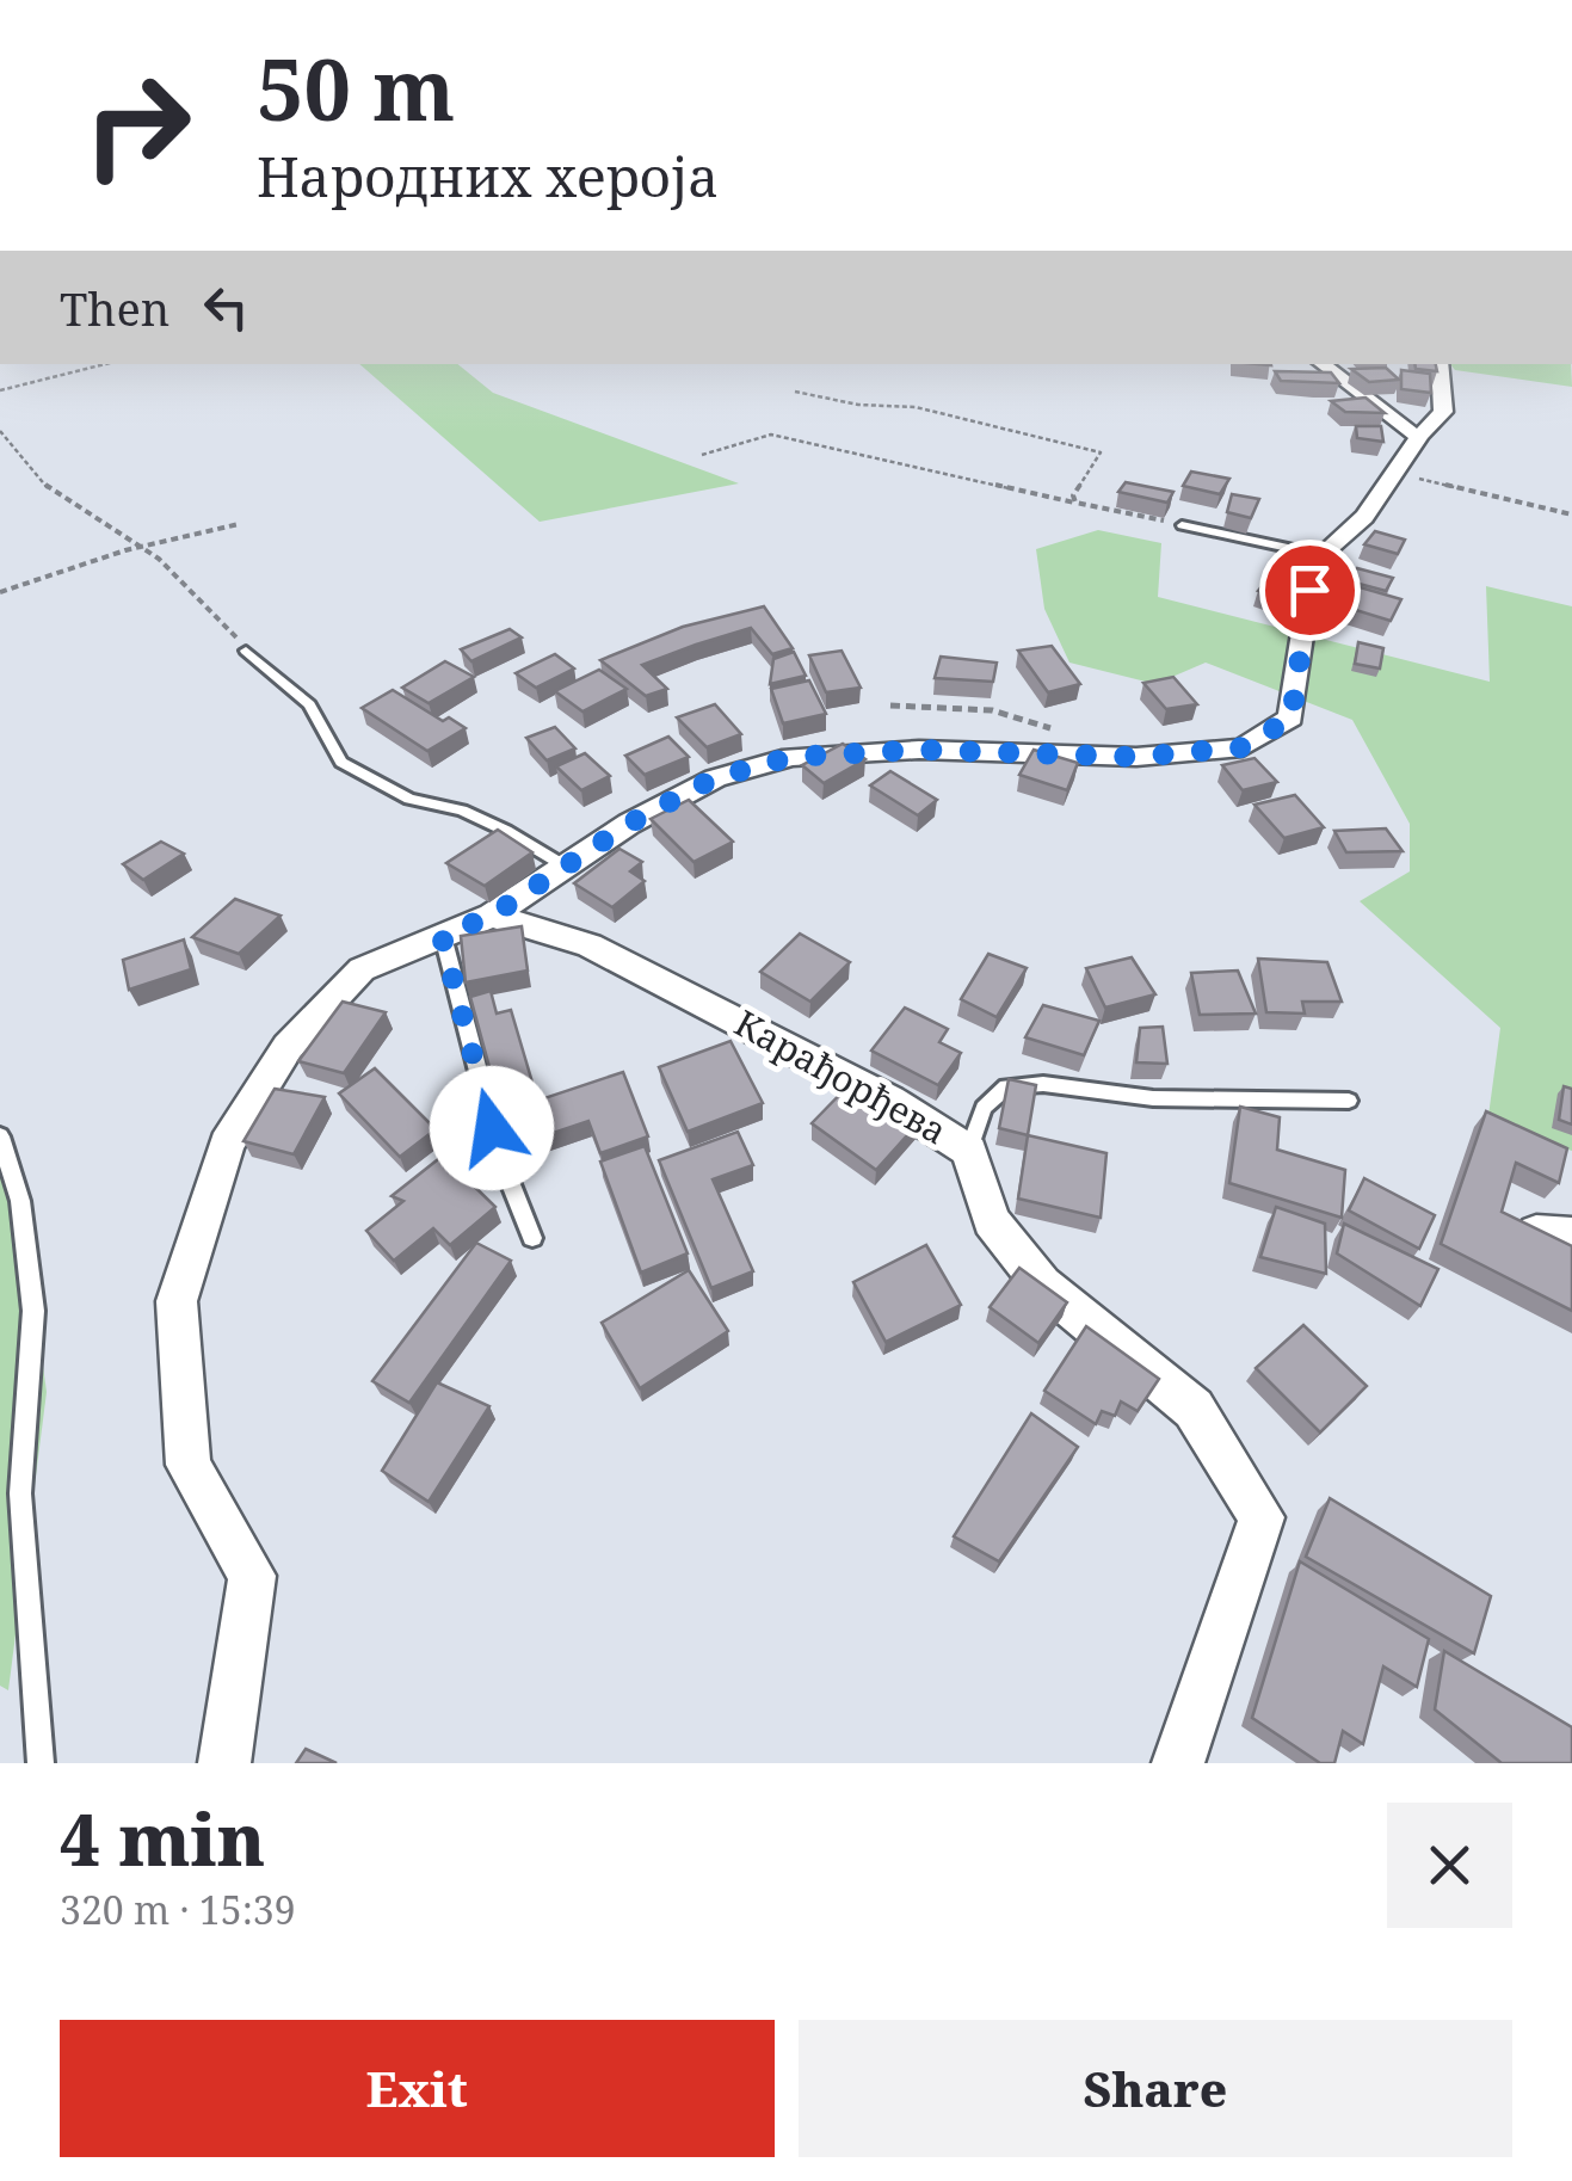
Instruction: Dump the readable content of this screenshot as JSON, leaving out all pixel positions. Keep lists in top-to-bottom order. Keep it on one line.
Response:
{"streets":{"street":["Карађорђева"]},"page":{"turn":["50 m","Народних хероја"],"then":"Then","heading":["4 min","320 m · 15:39"],"buttons":["Exit","Share"]}}
